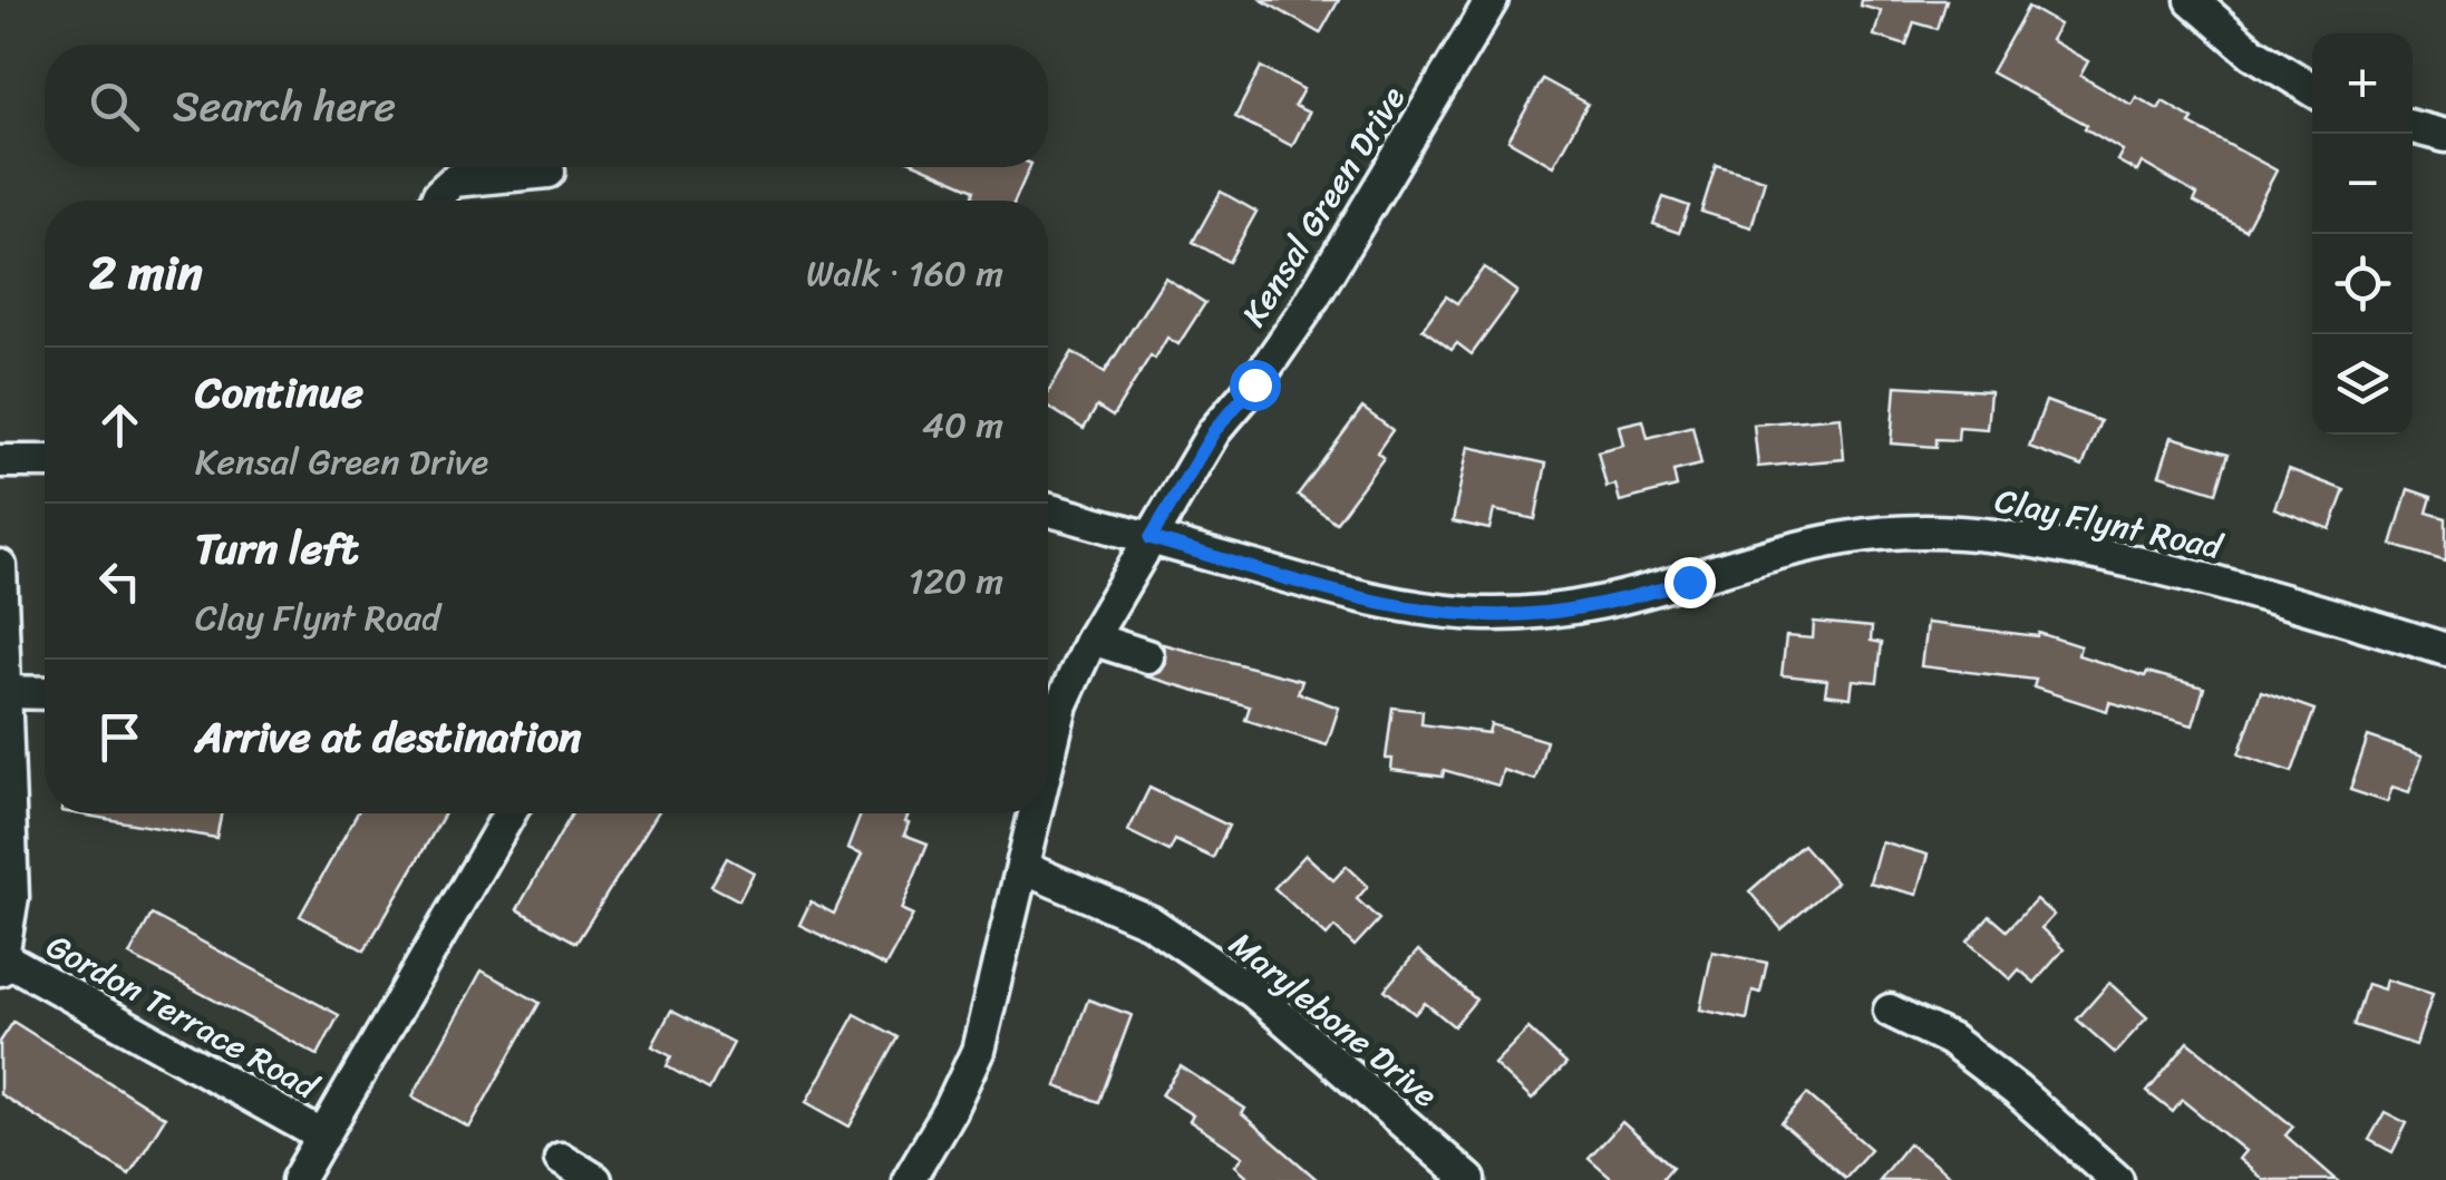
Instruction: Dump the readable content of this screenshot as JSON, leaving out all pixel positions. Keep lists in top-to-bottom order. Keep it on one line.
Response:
{"streets":{"street":["Kensal Green Drive","Clay Flynt Road","Gordon Terrace Road","Marylebone Drive"]},"crossings":[["Kensal Green Drive","Clay Flynt Road"],["Kensal Green Drive","Marylebone Drive"]],"page":{"map_buttons":["+","−"],"search":"Search here","heading":["2 min","Walk · 160 m"],"list":[["Continue","Kensal Green Drive","40 m"],["Turn left","Clay Flynt Road","120 m"],"Arrive at destination"]}}
